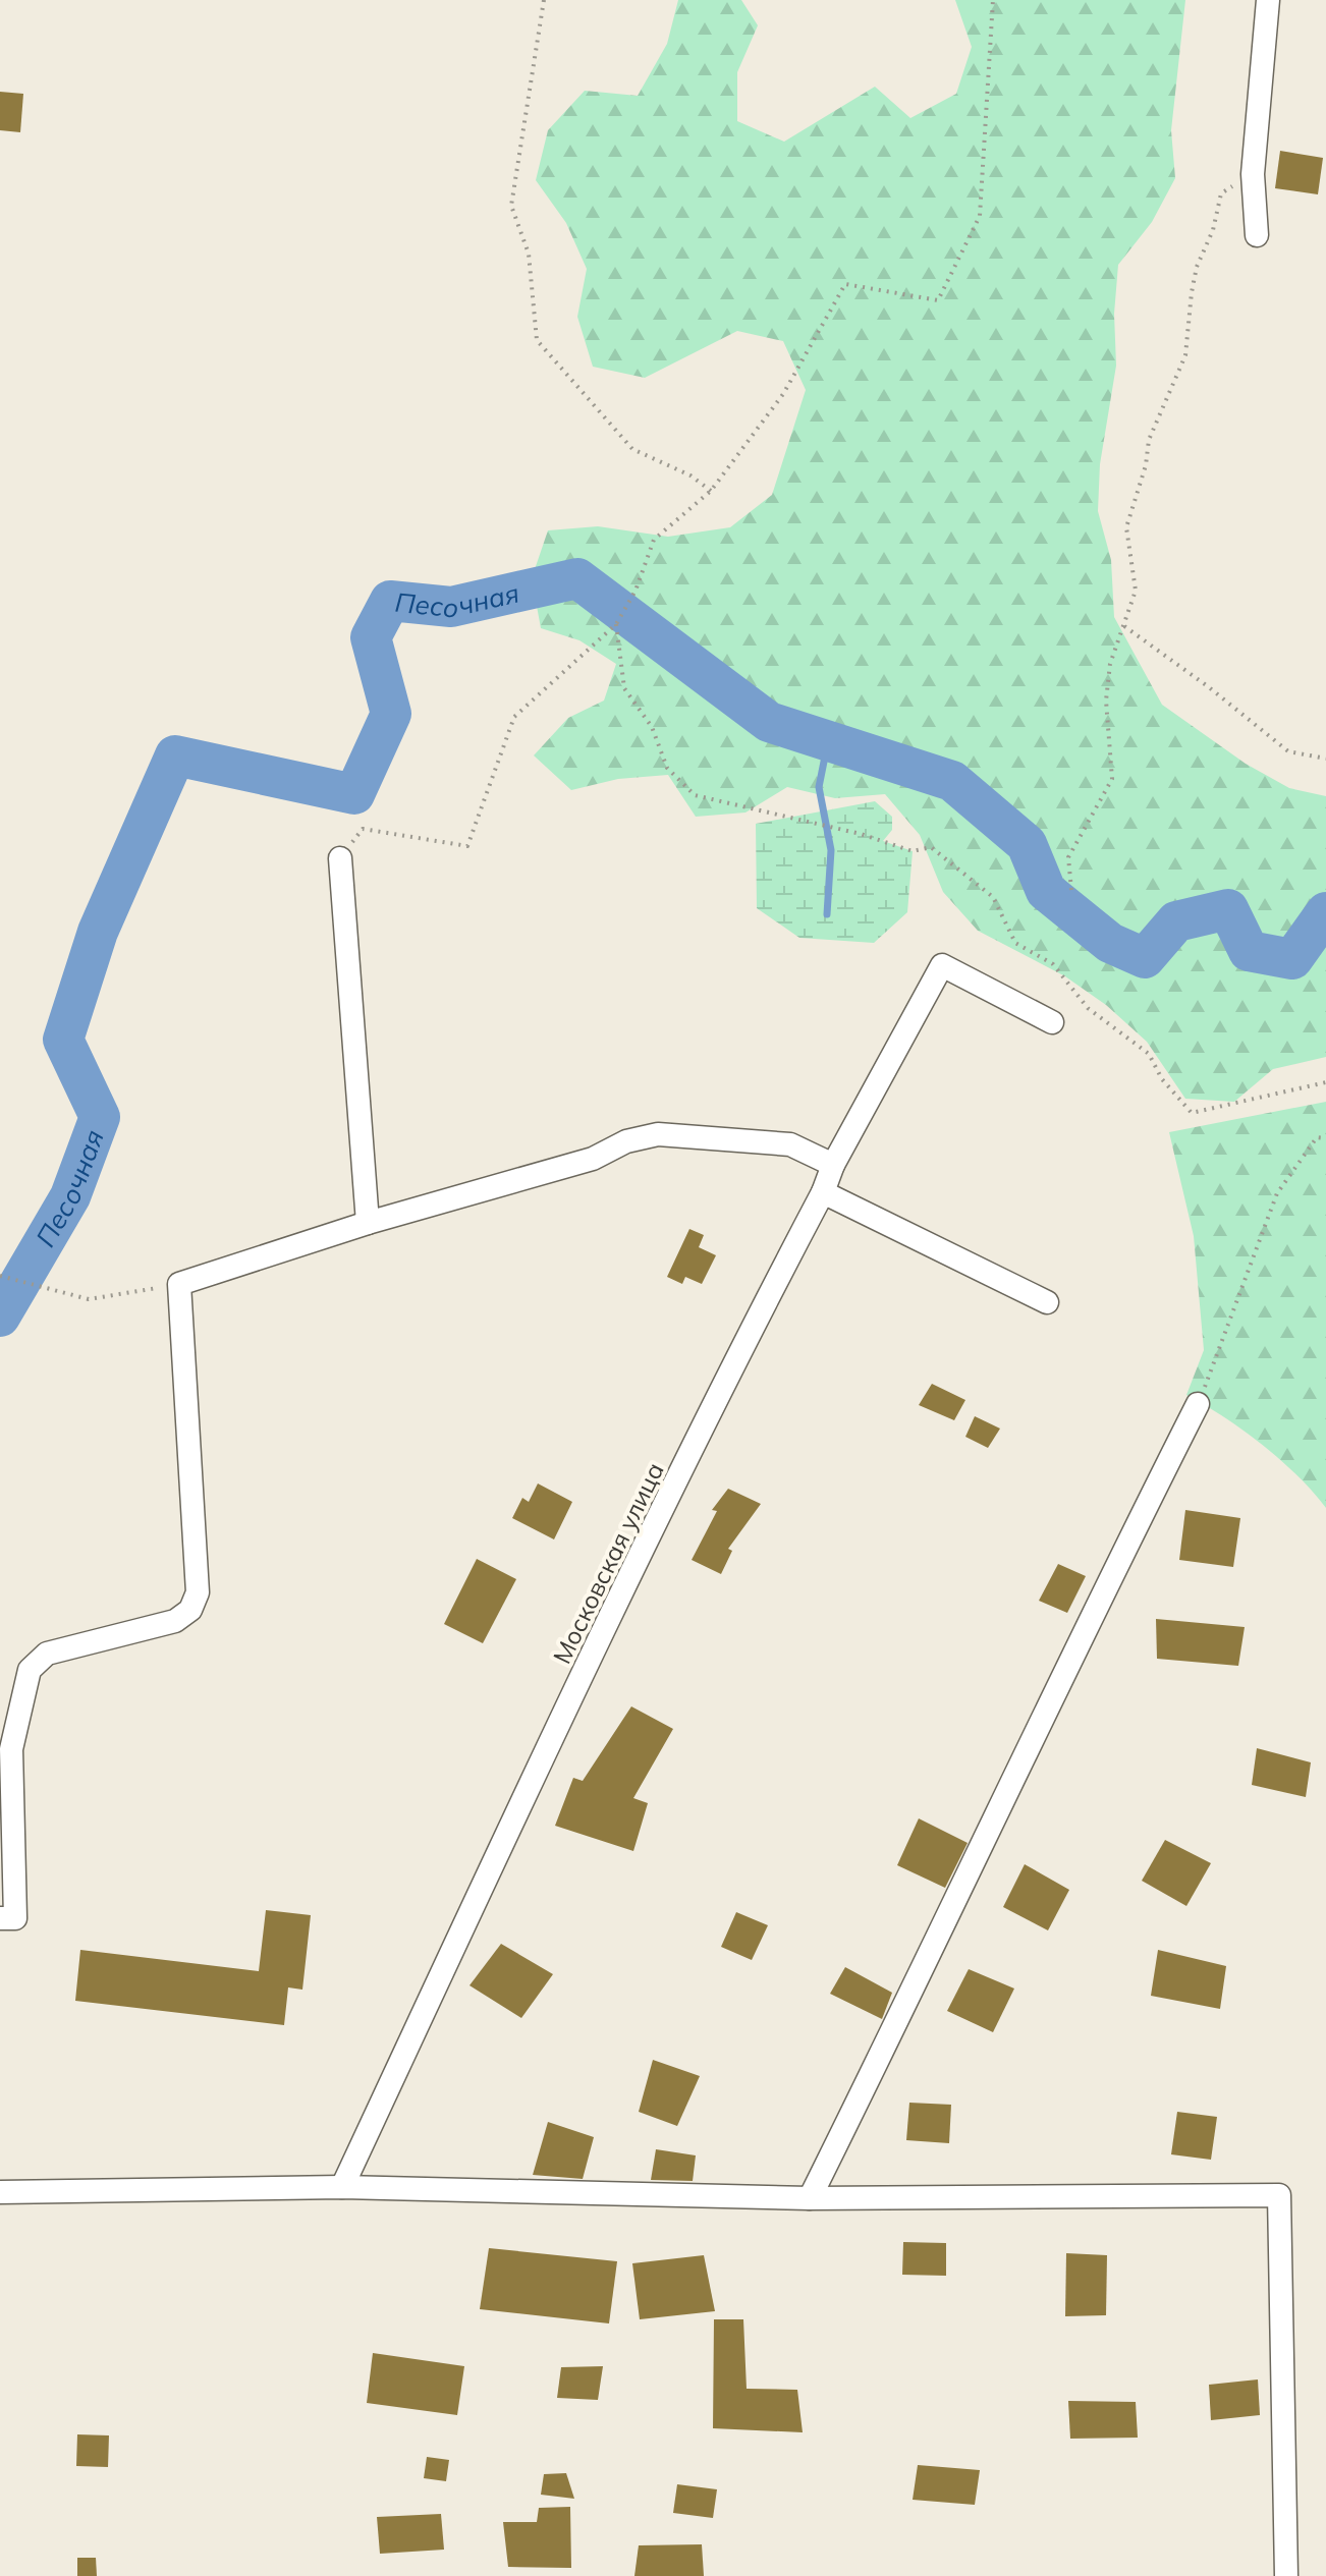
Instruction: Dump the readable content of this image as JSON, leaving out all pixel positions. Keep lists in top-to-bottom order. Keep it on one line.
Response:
{"streets":{"street":["Московская улица"]},"water":["Песочная"]}
